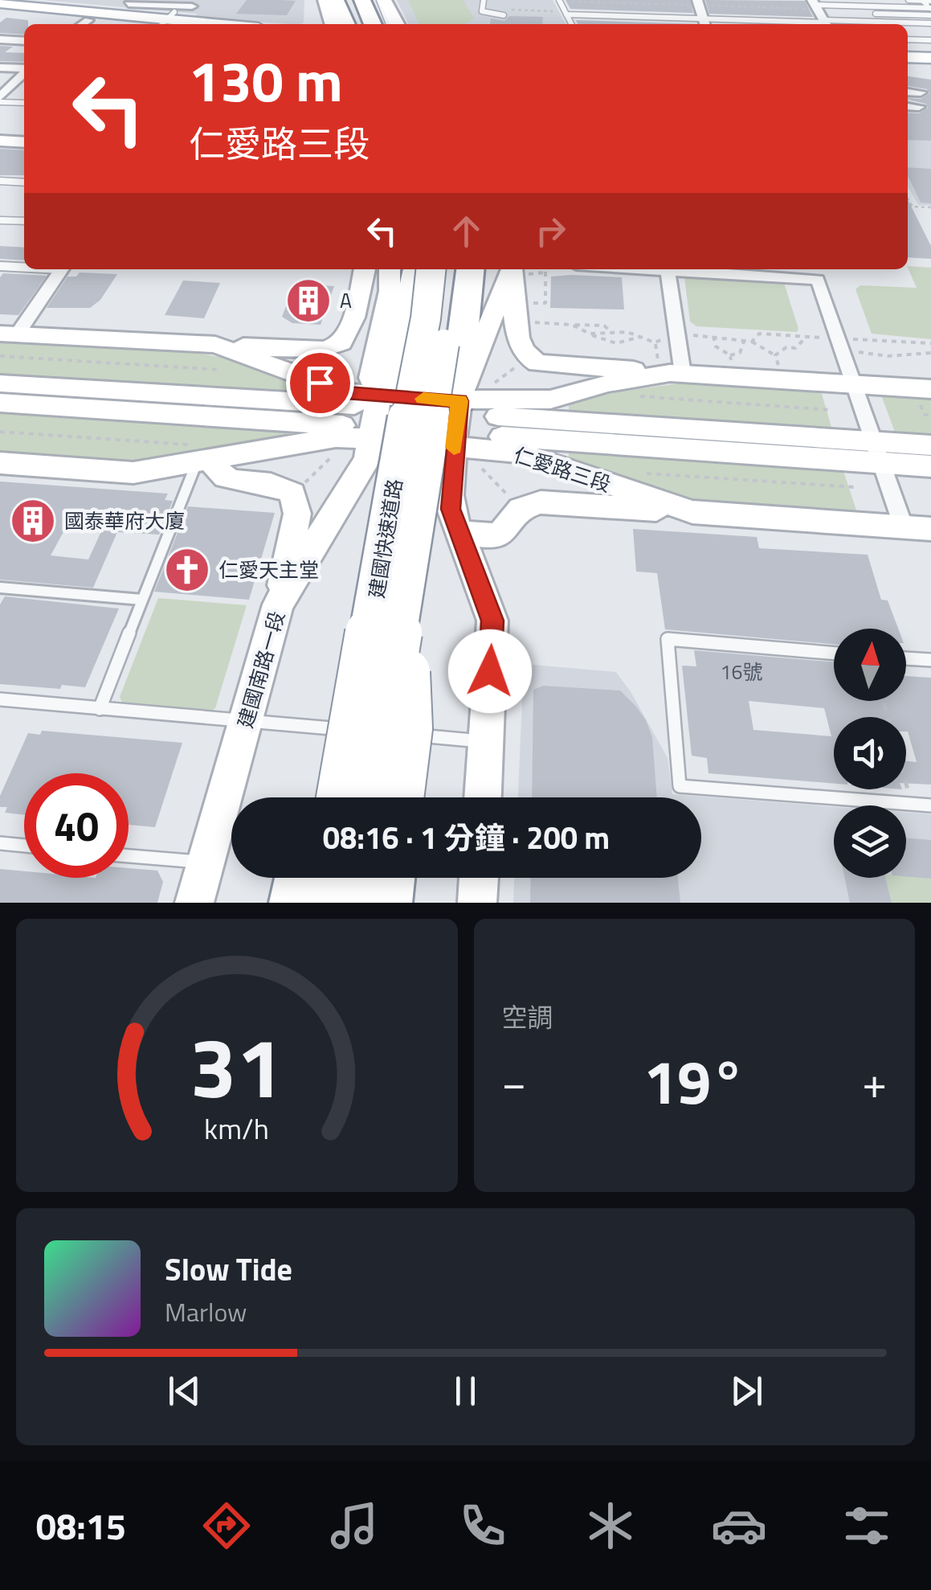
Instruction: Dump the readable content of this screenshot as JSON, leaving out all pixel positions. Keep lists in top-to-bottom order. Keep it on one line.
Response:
{"streets":{"highway":["建國快速道路"],"main road":["仁愛路三段","建國南路一段"]},"crossings":[["仁愛路三段","建國南路一段"]],"places":{"building":["A","國泰華府大廈"],"church":["仁愛天主堂"]},"house_numbers":["16號"],"north":"top","page":{"turn":["130 m","仁愛路三段"],"limit":"40","trip":"08:16 · 1 分鐘 · 200 m","tile":"空調","heat":["−","19°","+"],"song":["Slow Tide","Marlow"],"tabs":"08:15","gauge":["31","km/h"]}}
